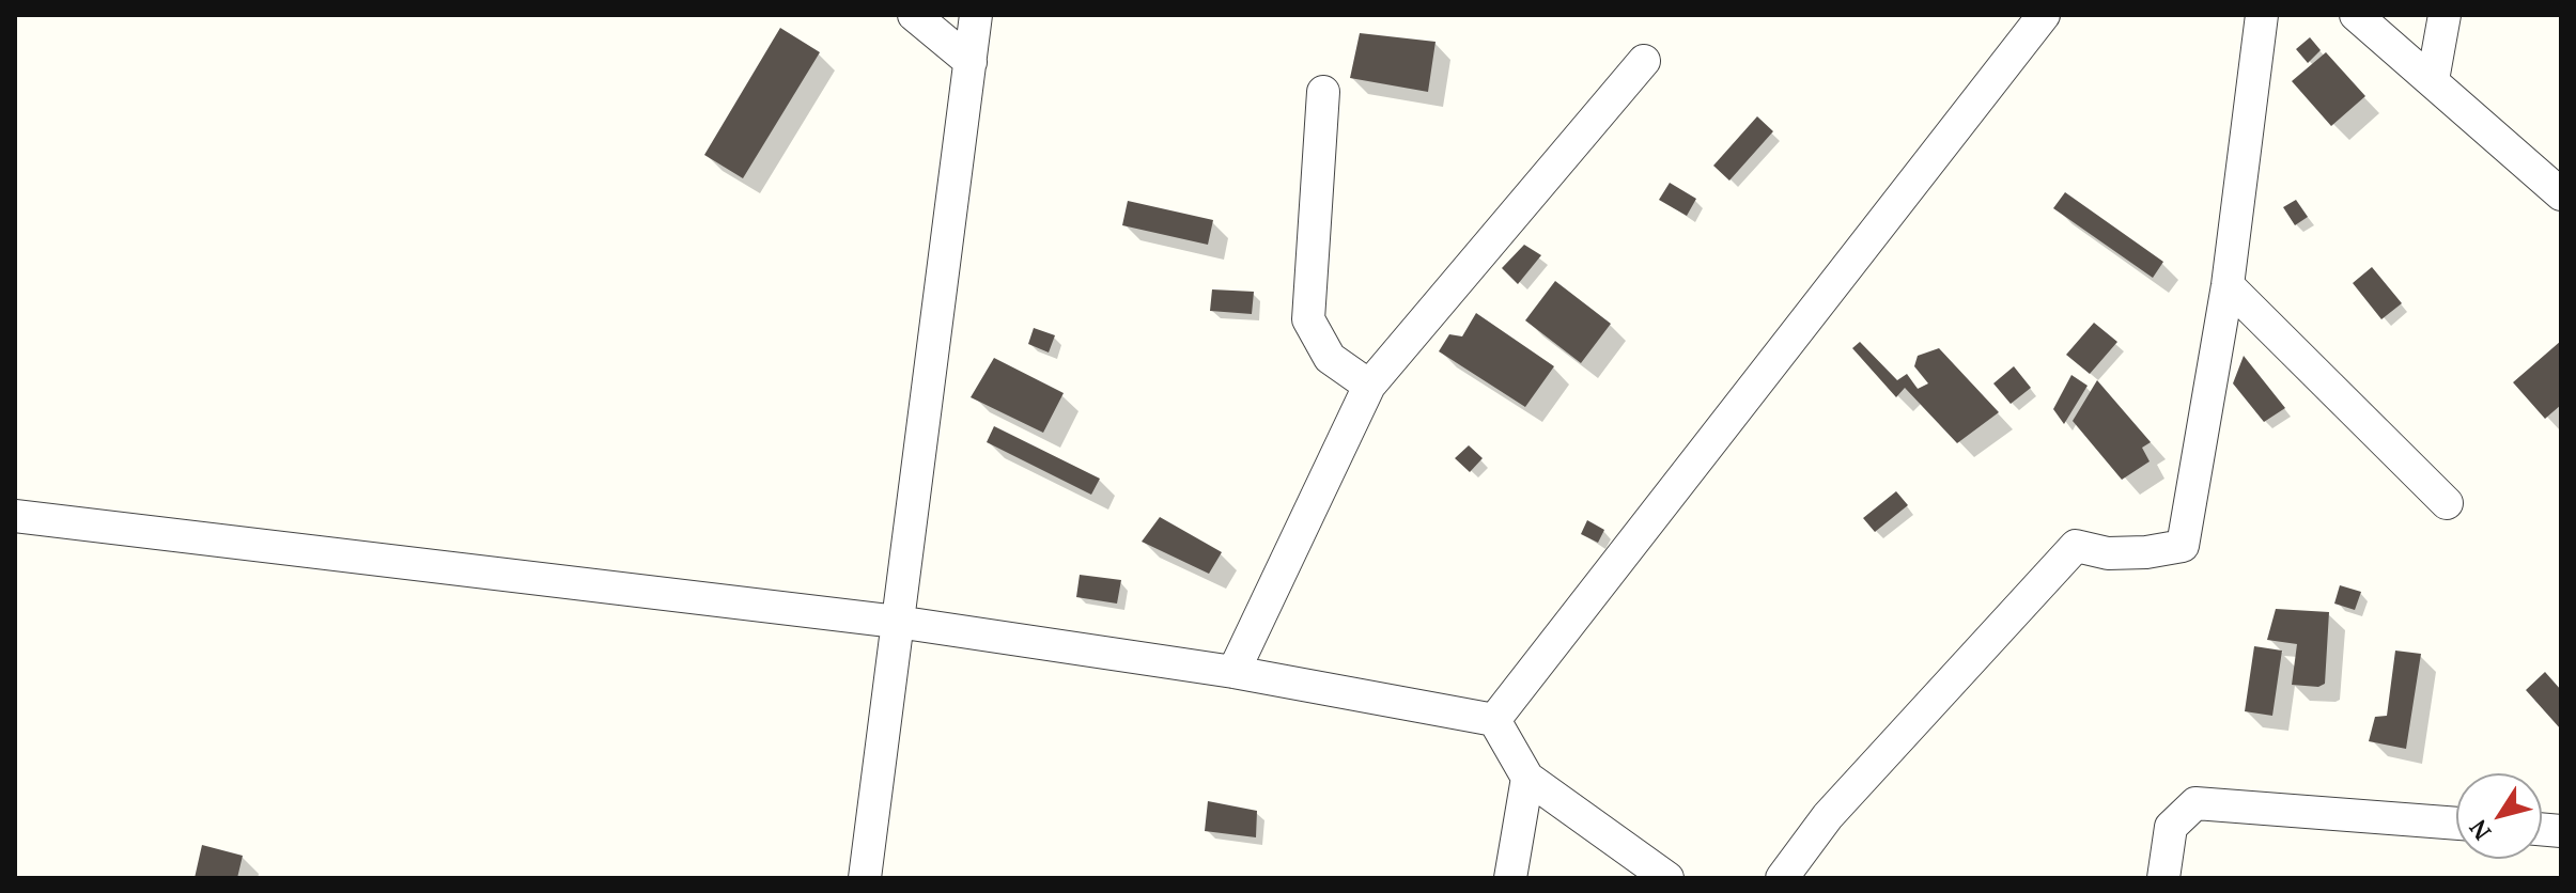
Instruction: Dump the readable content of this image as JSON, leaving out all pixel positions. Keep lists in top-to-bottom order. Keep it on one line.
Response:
{"north":"bottom left"}
